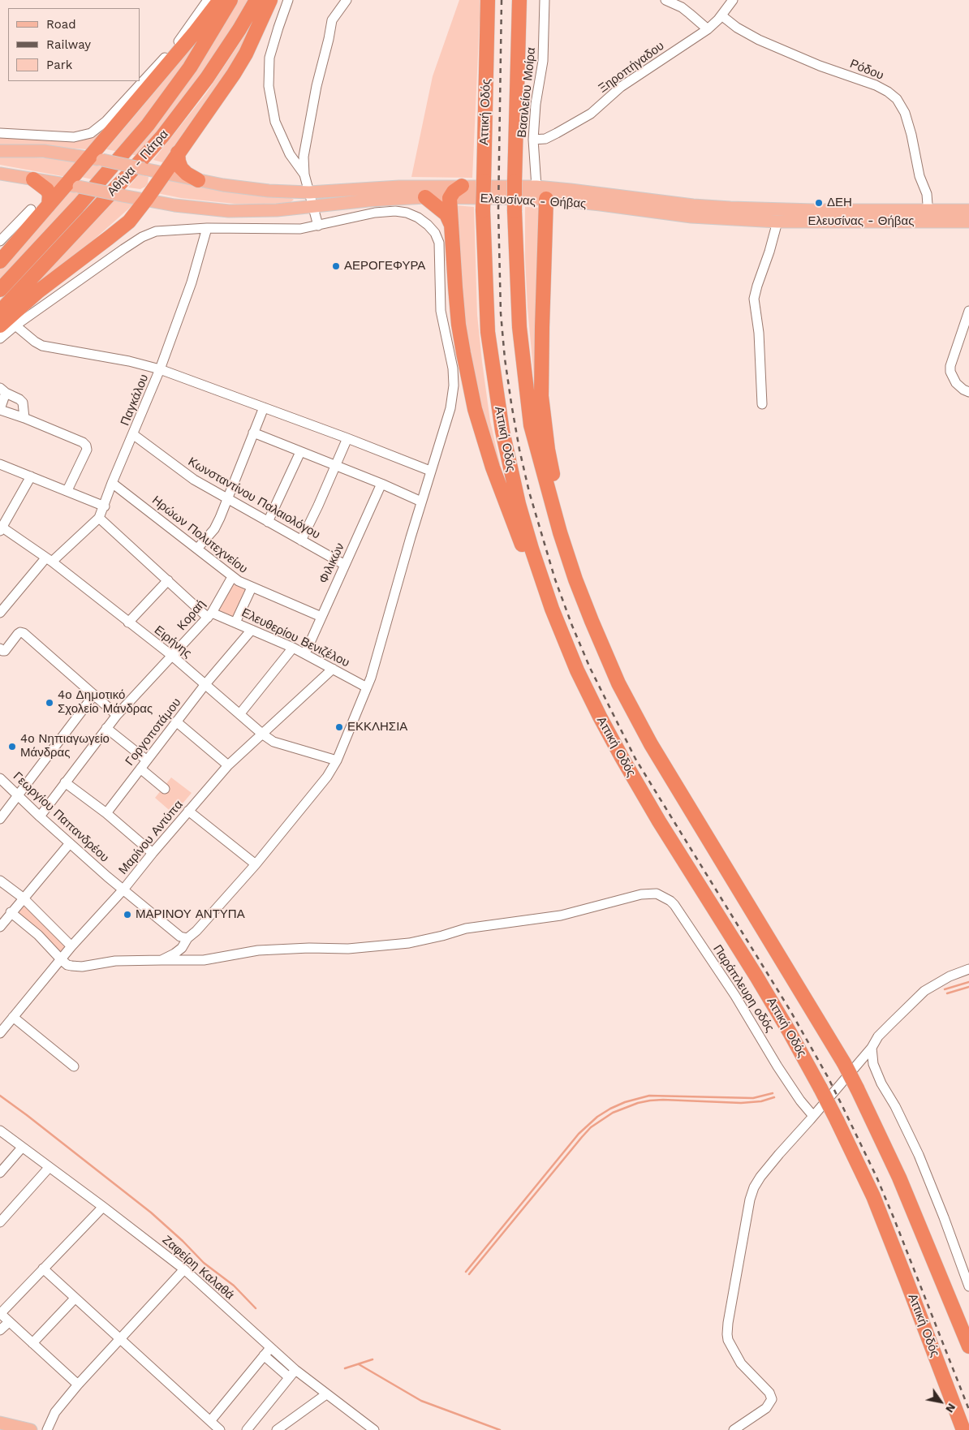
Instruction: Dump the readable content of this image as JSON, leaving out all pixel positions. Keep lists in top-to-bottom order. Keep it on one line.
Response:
{"streets":{"highway":["Αττική Οδός","Αθήνα - Πάτρα"],"main road":["Ελευσίνας - Θήβας"],"street":["Ξηροπήγαδου","Ρόδου","Βασιλείου Μοίρα","Παγκάλου","Κωνσταντίνου Παλαιολόγου","Ηρώων Πολυτεχνείου","Φιλικών","Κοραή","Ελευθερίου Βενιζέλου","Ειρήνης","Γοργοποτάμου","Γεωργίου Παπανδρέου","Μαρίνου Αντύπα","Παράπλευρη οδός","Ζαφείρη Καλαθά"]},"crossings":[["Ξηροπήγαδου","Ρόδου"],["Ξηροπήγαδου","Βασιλείου Μοίρα"],["Ρόδου","Ελευσίνας - Θήβας"],["Βασιλείου Μοίρα","Ελευσίνας - Θήβας"],["Παγκάλου","Κωνσταντίνου Παλαιολόγου"],["Παγκάλου","Ηρώων Πολυτεχνείου"],["Παγκάλου","Ελευθερίου Βενιζέλου"],["Παγκάλου","Ειρήνης"],["Κωνσταντίνου Παλαιολόγου","Φιλικών"],["Ηρώων Πολυτεχνείου","Φιλικών"],["Ηρώων Πολυτεχνείου","Κοραή"],["Φιλικών","Ελευθερίου Βενιζέλου"],["Κοραή","Ελευθερίου Βενιζέλου"],["Κοραή","Ειρήνης"],["Κοραή","Γεωργίου Παπανδρέου"],["Ελευθερίου Βενιζέλου","Γοργοποτάμου"],["Ελευθερίου Βενιζέλου","Μαρίνου Αντύπα"],["Ειρήνης","Γοργοποτάμου"],["Ειρήνης","Μαρίνου Αντύπα"],["Γεωργίου Παπανδρέου","Μαρίνου Αντύπα"]],"places":["ΔΕΗ","ΑΕΡΟΓΕΦΥΡΑ","4ο Δημοτικό Σχολείο Μάνδρας","ΕΚΚΛΗΣΙΑ","4ο Νηπιαγωγείο Μάνδρας","ΜΑΡΙΝΟΥ ΑΝΤΥΠΑ"],"legend":["Road","Railway","Park"],"north":"bottom right"}
